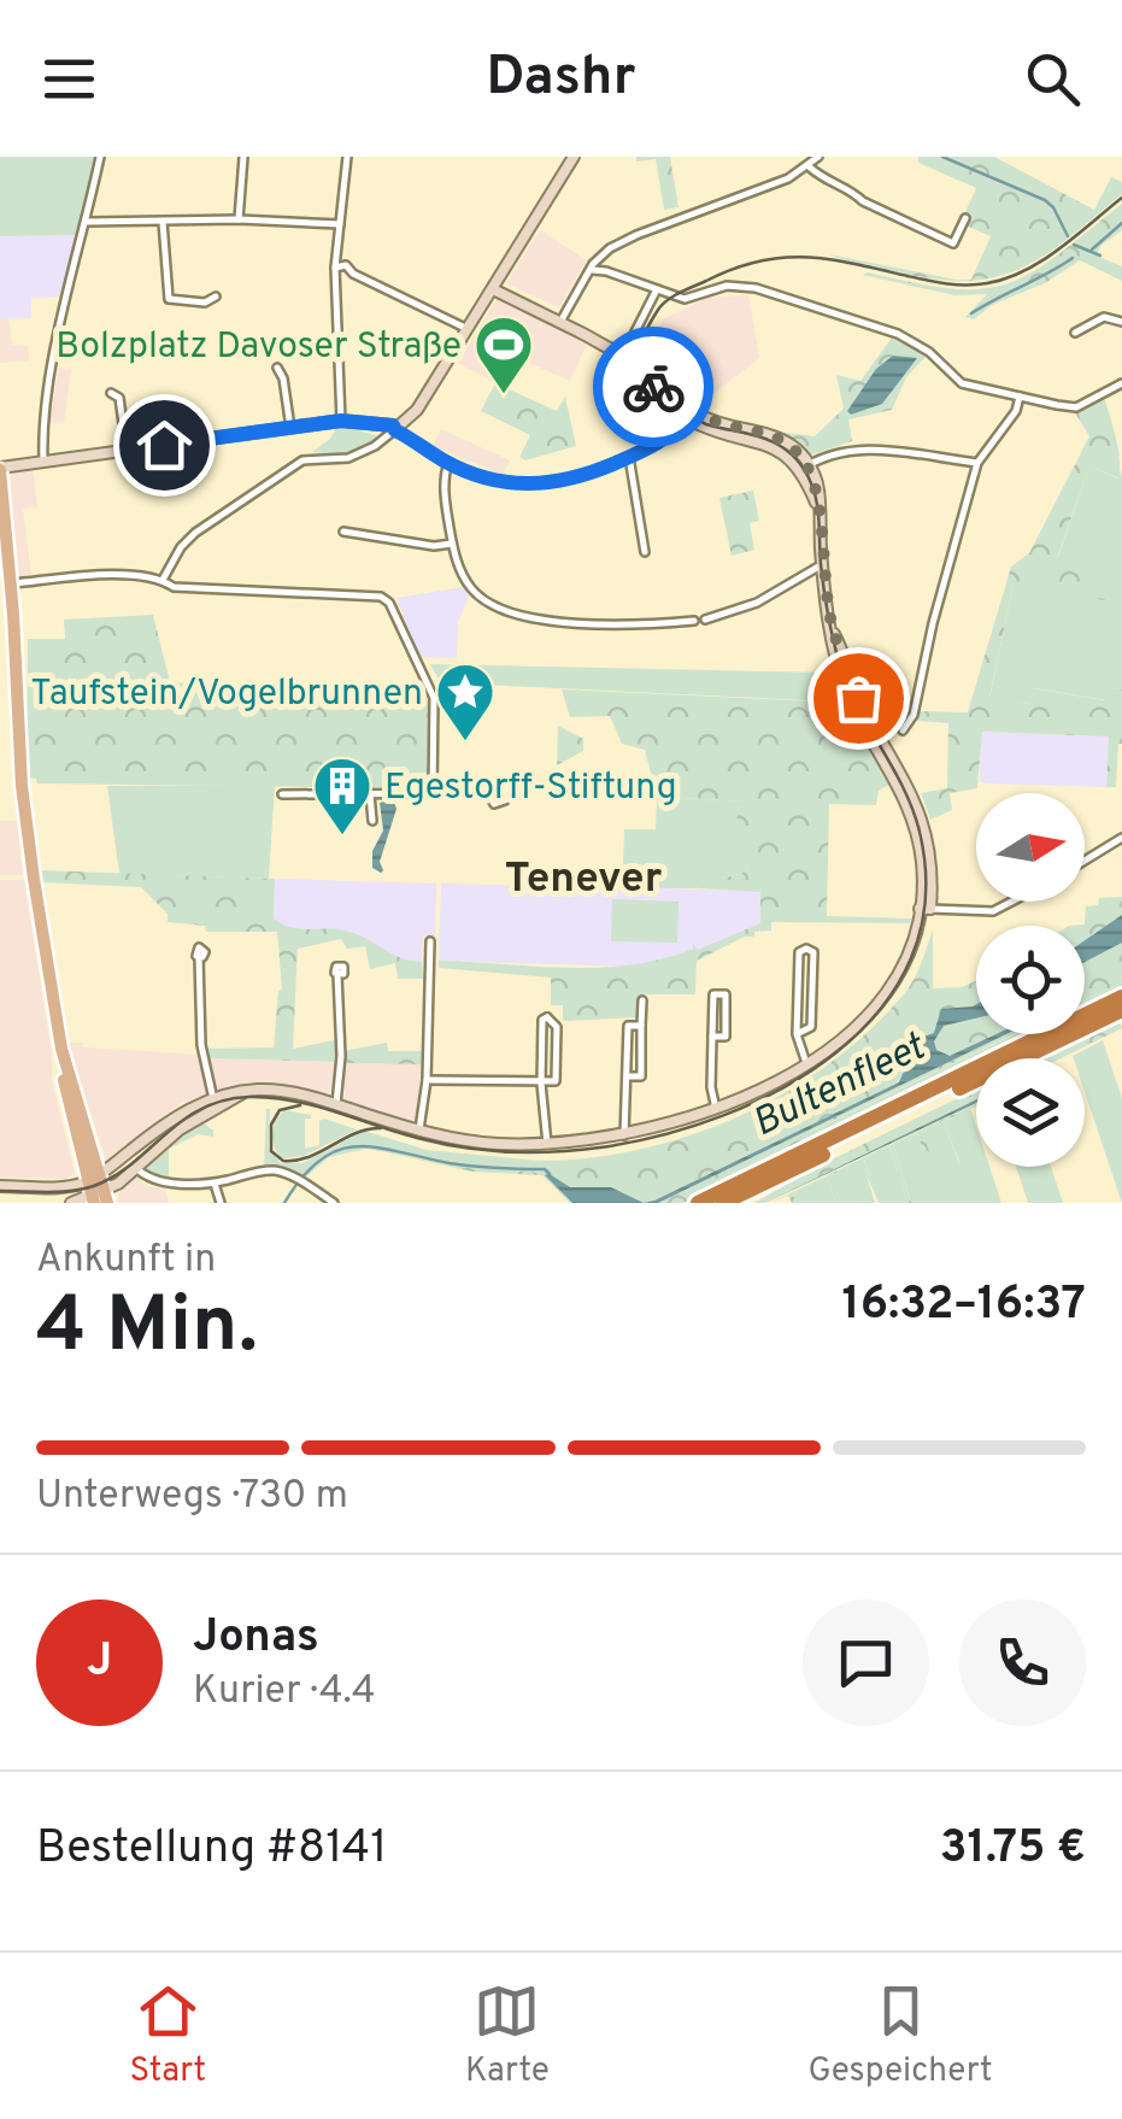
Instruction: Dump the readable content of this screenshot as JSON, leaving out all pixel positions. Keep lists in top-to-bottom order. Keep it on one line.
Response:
{"districts":["Tenever"],"water":["Bultenfleet"],"places":{"sports":["Bolzplatz Davoser Straße"],"place":["Taufstein/Vogelbrunnen"],"building":["Egestorff-Stiftung"]},"north":"right","page":{"header":"Dashr","heading":["4 Min.","Ankunft in","16:32–16:37"],"panel":["Jonas","Kurier · 4.4","Bestellung #8141","31.75 €"],"bar":"Unterwegs · 730 m","round":"J","tabs":["Start","Karte","Gespeichert"]}}
